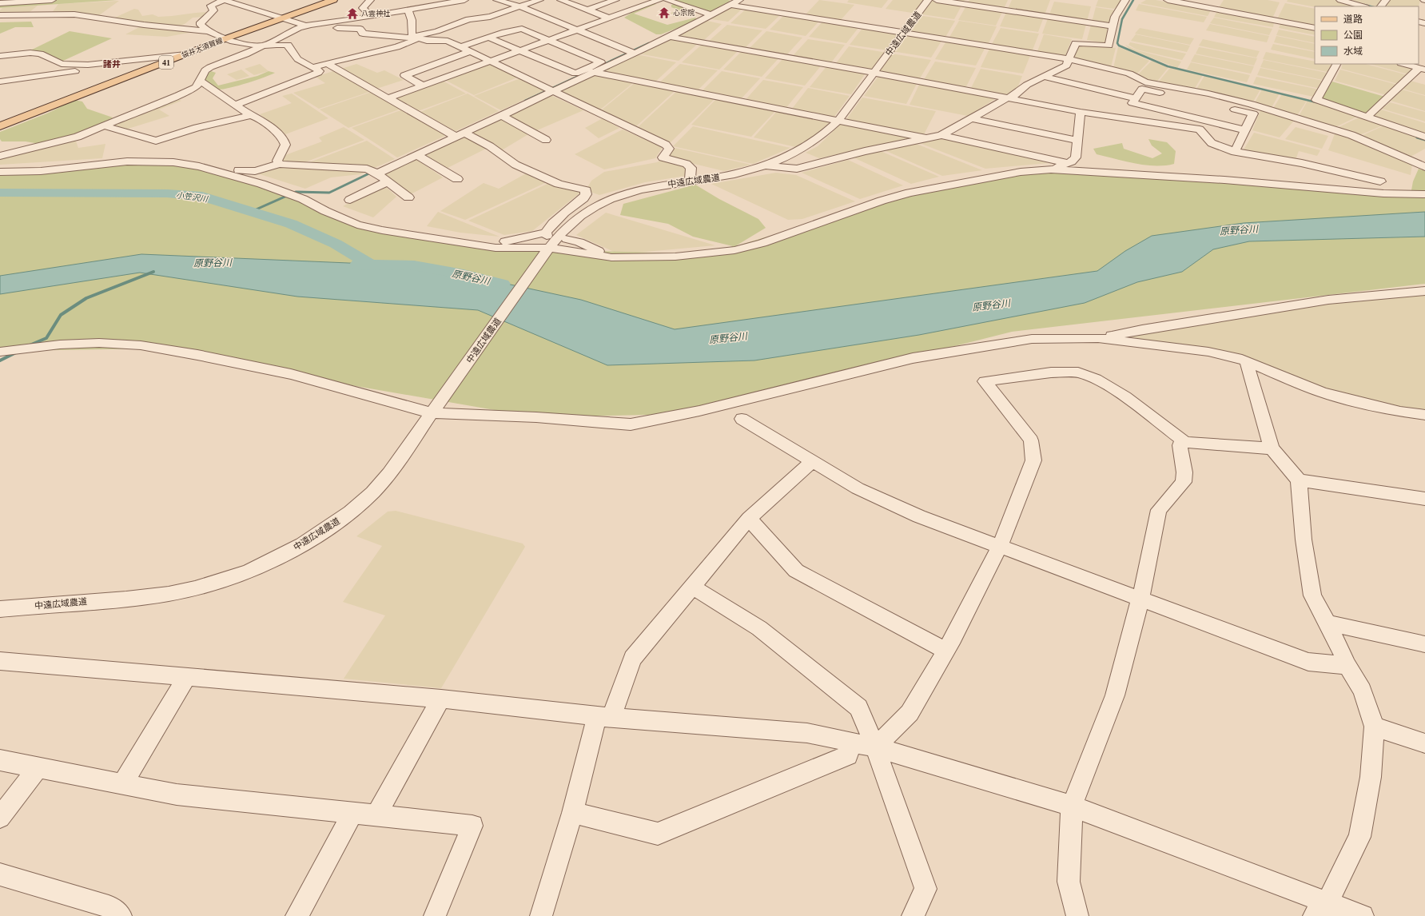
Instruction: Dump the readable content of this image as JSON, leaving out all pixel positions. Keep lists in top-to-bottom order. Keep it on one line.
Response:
{"streets":{"main road":["袋井大須賀線","41"],"street":["中遠広域農道"]},"districts":["諸井"],"water":["小笠沢川","原野谷川"],"places":{"temple":["心宗院","八雲神社"]},"legend":["道路","公園","水域"]}
